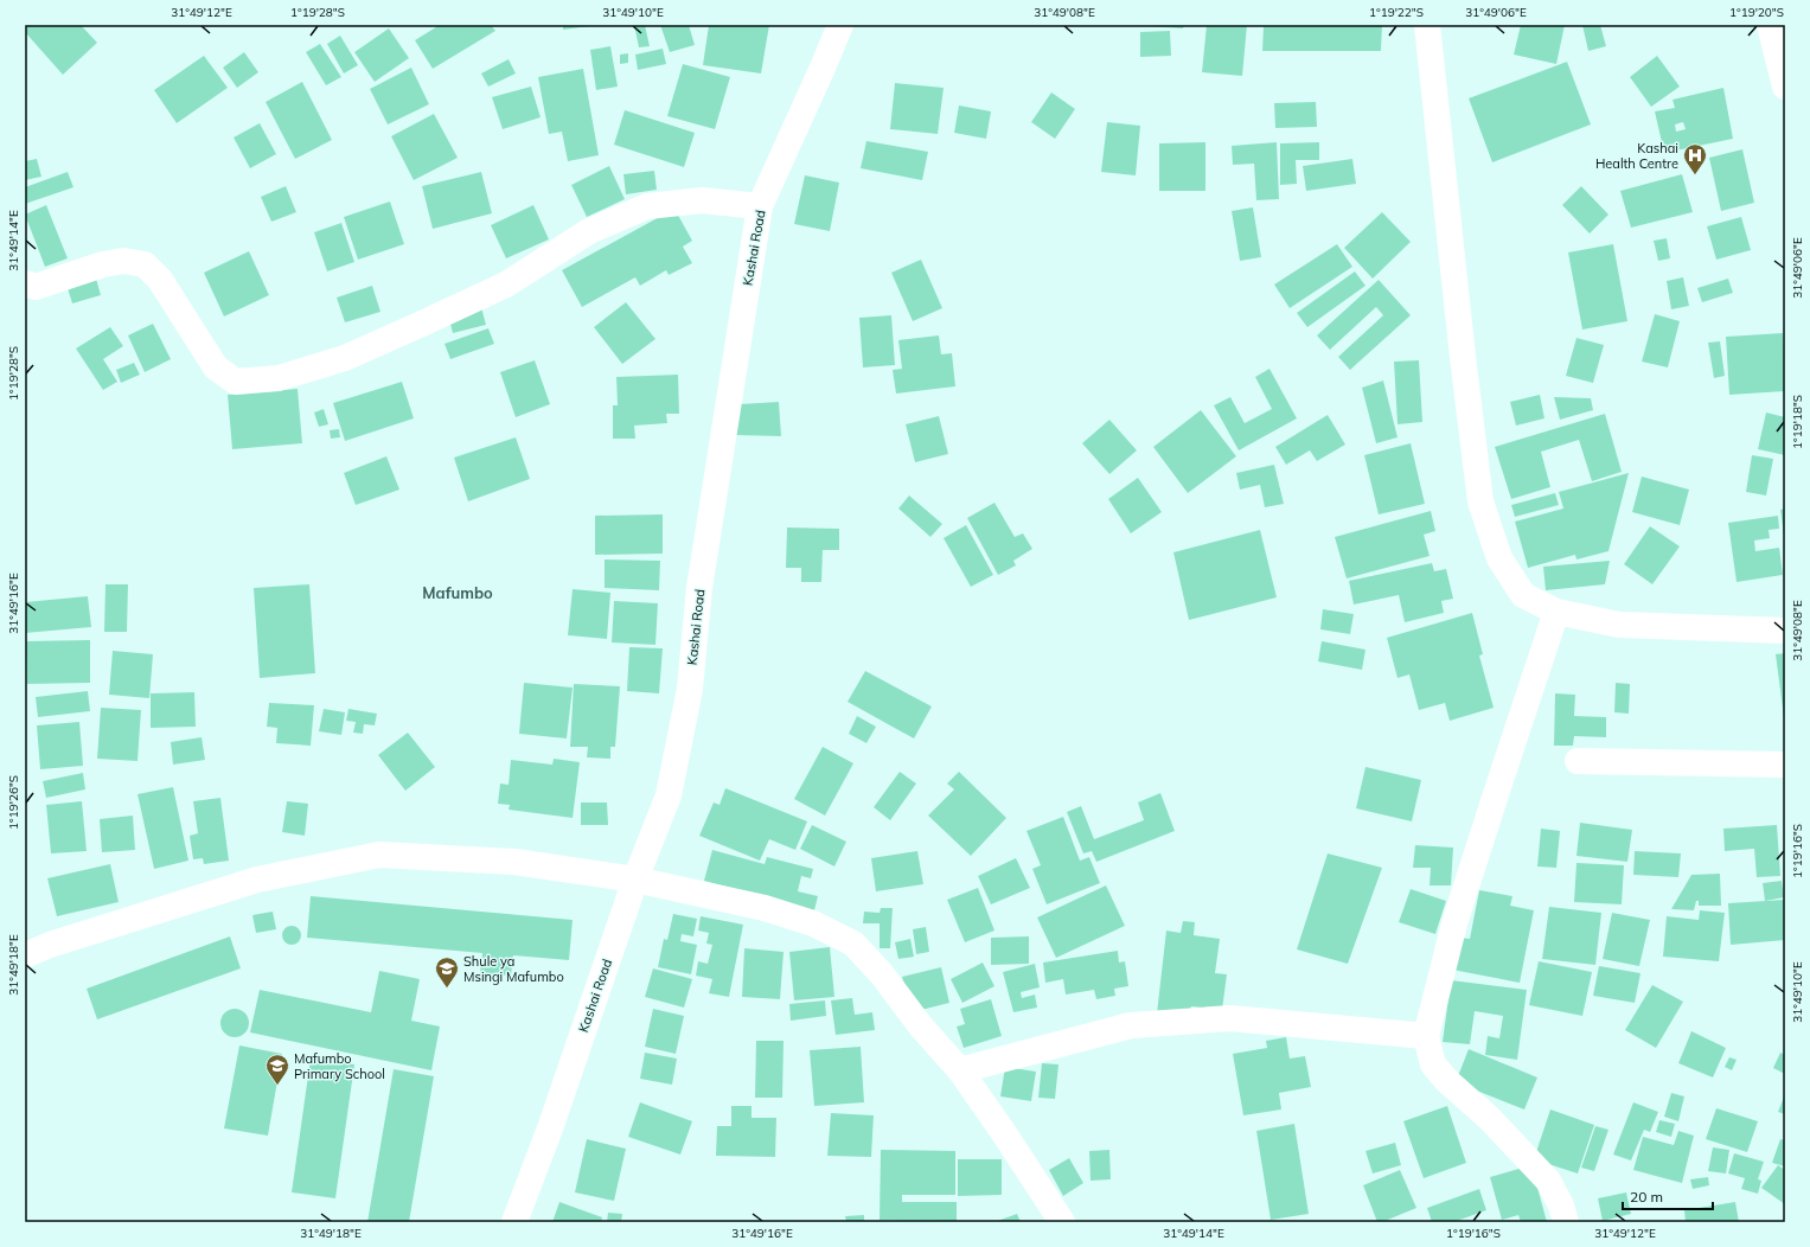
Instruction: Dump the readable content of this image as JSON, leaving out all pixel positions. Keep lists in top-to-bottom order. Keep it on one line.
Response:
{"streets":{"street":["Kashai Road"]},"districts":["Mafumbo"],"places":{"hospital":["Kashai Health Centre"],"school or university":["Shule ya Msingi Mafumbo","Mafumbo Primary School"]},"scale_bar":"20 m","coordinates":["31°49'12\"E","1°19'28\"S","31°49'10\"E","31°49'08\"E","1°19'22\"S","31°49'06\"E","1°19'20\"S","31°49'14\"E","1°19'18\"S","31°49'16\"E","1°19'26\"S","1°19'16\"S","31°49'18\"E"]}
